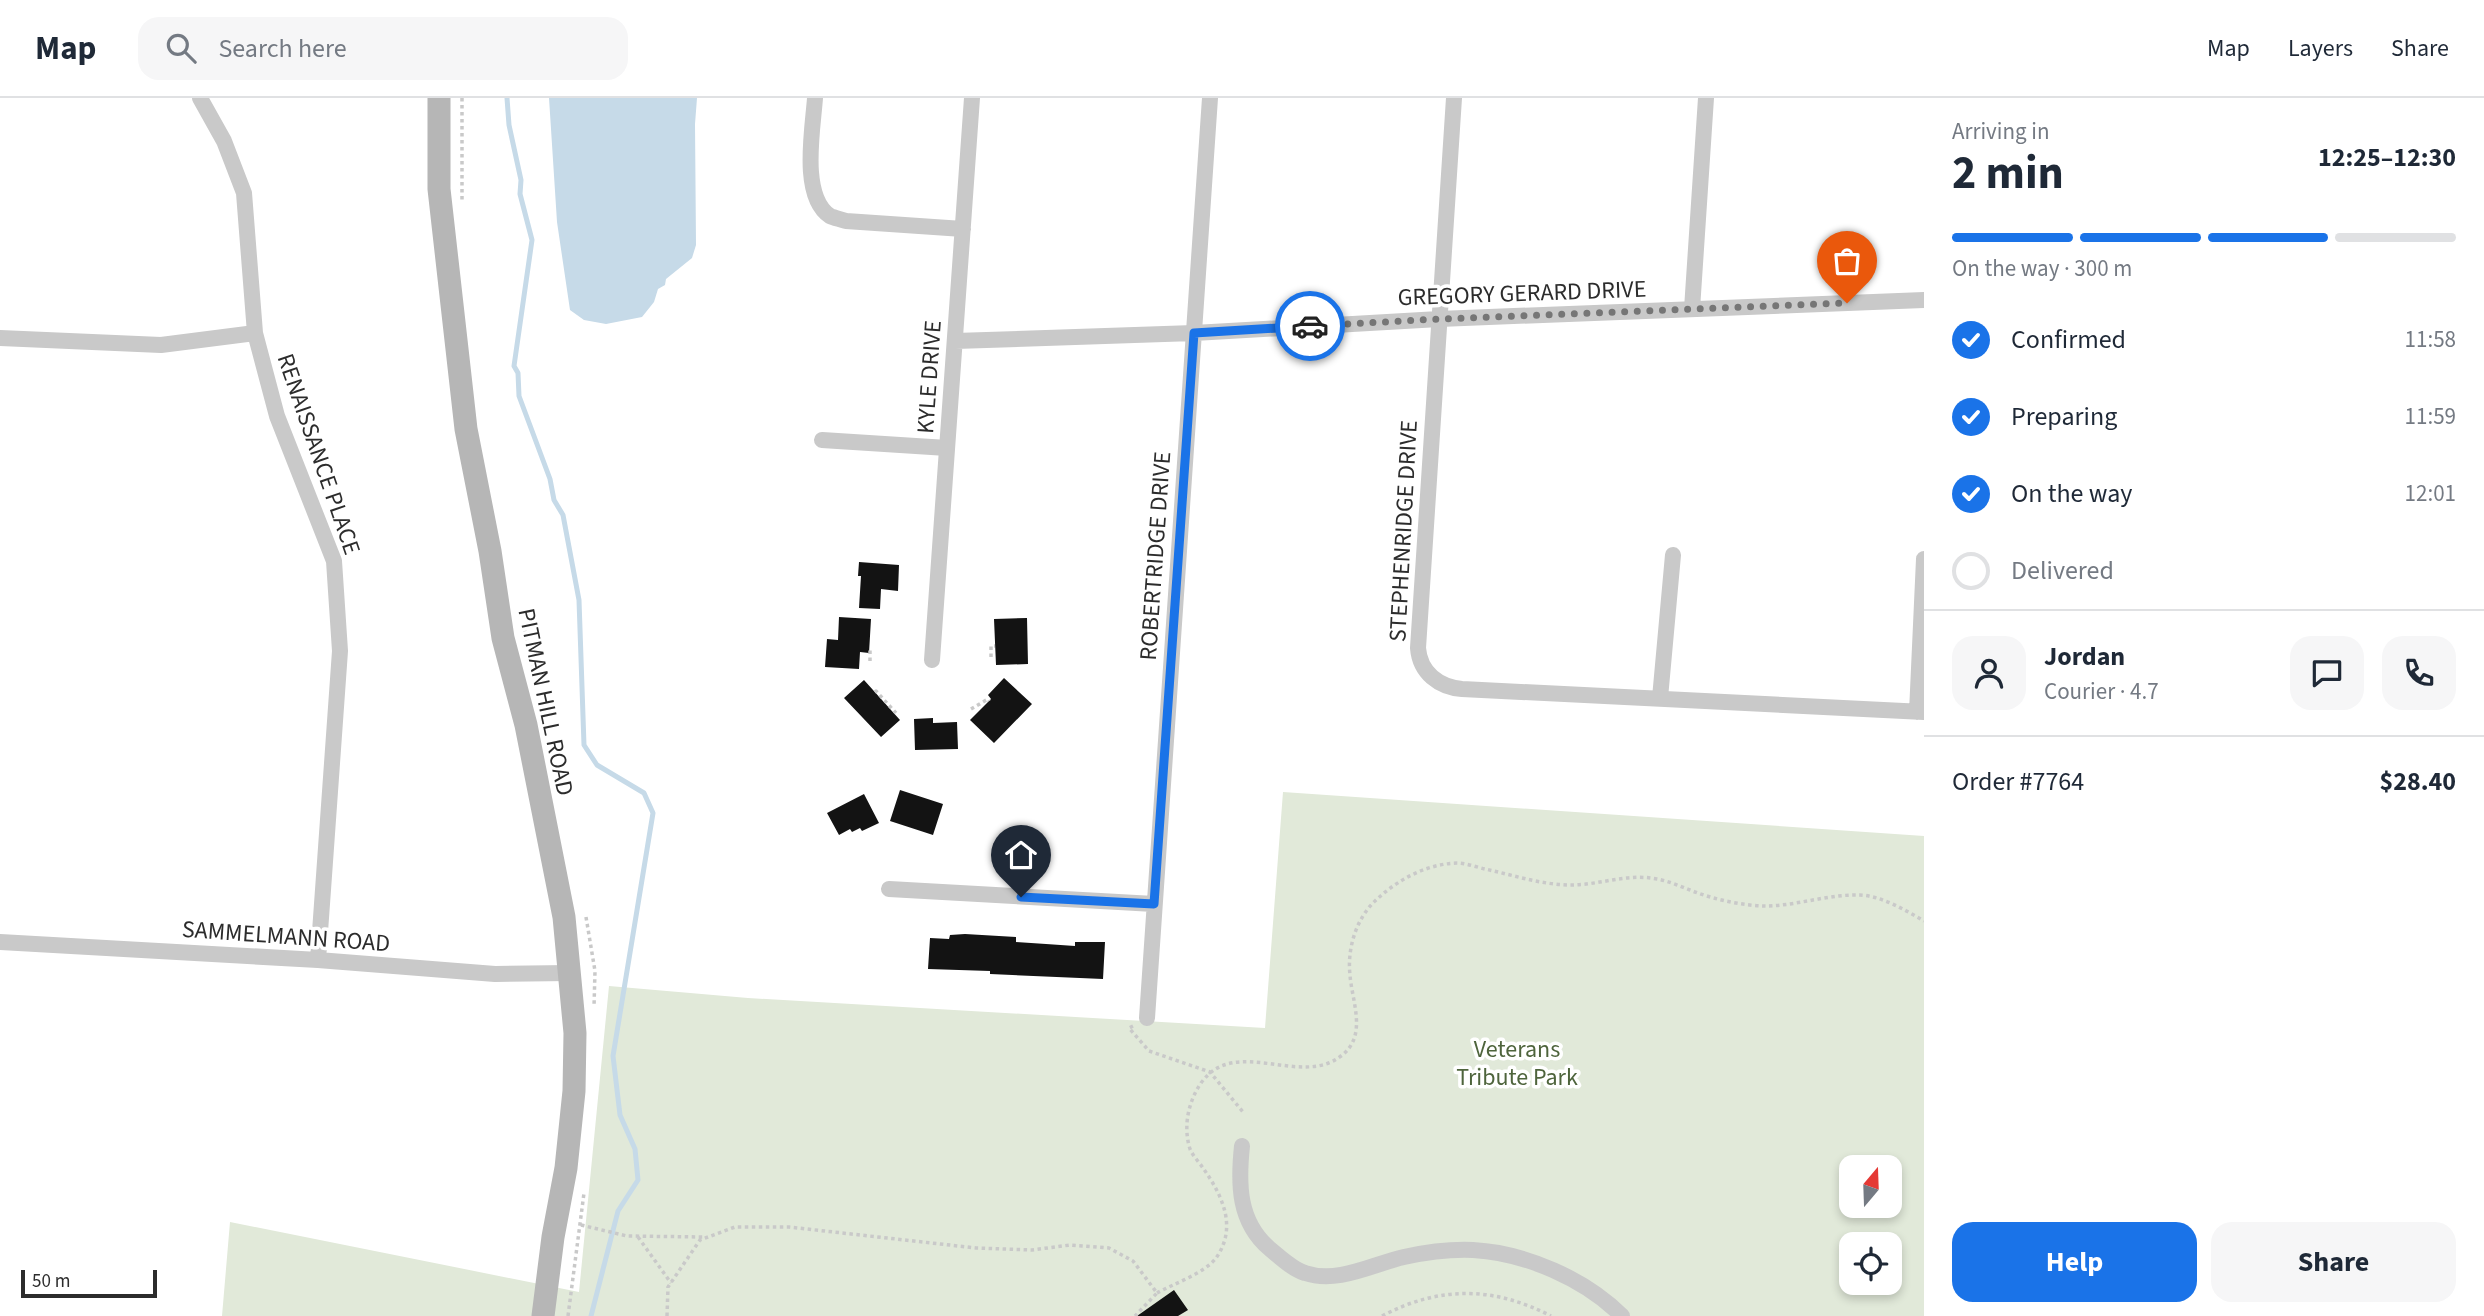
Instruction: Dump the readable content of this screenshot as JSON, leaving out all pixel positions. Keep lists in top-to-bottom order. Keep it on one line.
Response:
{"streets":{"main road":["PITMAN HILL ROAD"],"street":["GREGORY GERARD DRIVE","KYLE DRIVE","RENAISSANCE PLACE","STEPHENRIDGE DRIVE","ROBERTRIDGE DRIVE","SAMMELMANN ROAD"]},"crossings":[["GREGORY GERARD DRIVE","KYLE DRIVE"],["GREGORY GERARD DRIVE","STEPHENRIDGE DRIVE"],["GREGORY GERARD DRIVE","ROBERTRIDGE DRIVE"],["RENAISSANCE PLACE","SAMMELMANN ROAD"],["PITMAN HILL ROAD","SAMMELMANN ROAD"]],"parks":["Veterans Tribute Park"],"scale_bar":"50 m","north":"top","page":{"header":"Map","search":"Search here","nav":["Map","Layers","Share"],"heading":["2 min","Arriving in","12:25–12:30"],"panel":["Jordan","Courier · 4.7","Order #7764","$28.40"],"bar":"On the way · 300 m","list":[["Confirmed","11:58"],["Preparing","11:59"],["On the way","12:01"],"Delivered"],"buttons":["Help","Share"],"scale":"50 m"}}
